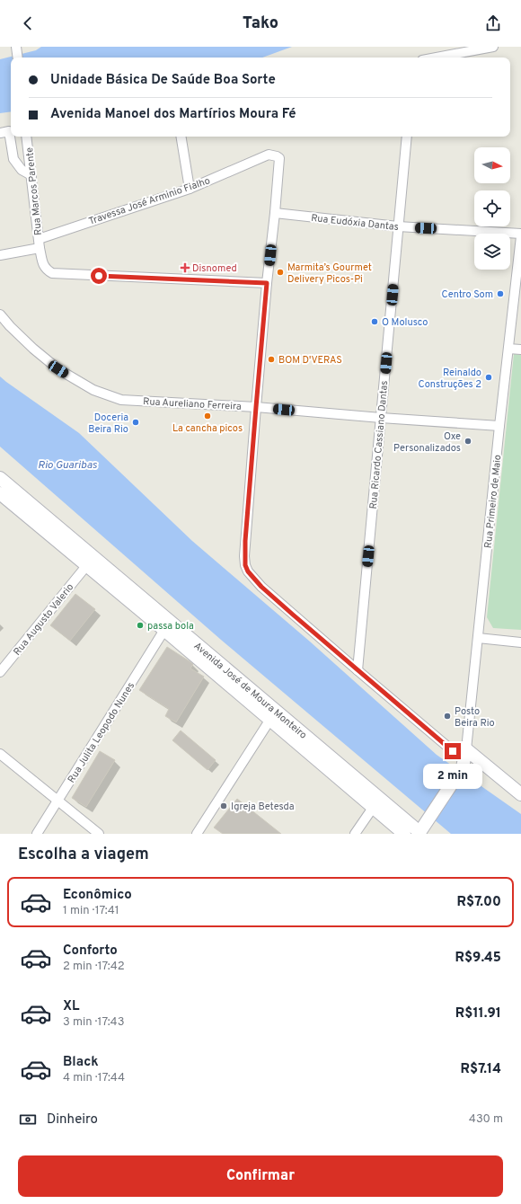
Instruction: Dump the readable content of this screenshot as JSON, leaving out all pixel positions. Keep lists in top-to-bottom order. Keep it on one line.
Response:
{"streets":{"main road":["Avenida José de Moura Monteiro"],"street":["Rua Marcos Parente","Travessa José Arminio Fialho","Rua Eudóxia Dantas","Rua Aureliano Ferreira","Rua Ricardo Cassiano Dantas","Rua Primeiro de Maio","Rua Augusto Valerio","Rua Julita Leopodo Nunes"]},"crossings":[["Rua Marcos Parente","Travessa José Arminio Fialho"],["Travessa José Arminio Fialho","Rua Eudóxia Dantas"],["Rua Eudóxia Dantas","Rua Ricardo Cassiano Dantas"],["Rua Eudóxia Dantas","Rua Primeiro de Maio"],["Rua Aureliano Ferreira","Rua Ricardo Cassiano Dantas"],["Rua Aureliano Ferreira","Rua Primeiro de Maio"],["Rua Augusto Valerio","Avenida José de Moura Monteiro"],["Avenida José de Moura Monteiro","Rua Julita Leopodo Nunes"]],"water":["Rio Guaribas"],"places":{"health":["Disnomed"],"other":["Marmita’s Gourmet Delivery Picos-Pi","Centro Som","O Molusco","BOM D'VERAS","Reinaldo Construções 2","La cancha picos","Doceria Beira Rio","Oxe Personalizados","passa bola","Posto Beira Rio","Igreja Betesda"]},"north":"right","page":{"header":"Tako","banner":["Unidade Básica De Saúde Boa Sorte","Avenida Manoel dos Martírios Moura Fé"],"bubble":"2 min","heading":"Escolha a viagem","list":[{"name":"Econômico","note":"1 min · 17:41","value":"R$7.00"},{"name":"Conforto","note":"2 min · 17:42","value":"R$9.45"},{"name":"XL","note":"3 min · 17:43","value":"R$11.91"},{"name":"Black","note":"4 min · 17:44","value":"R$7.14"}],"pay":["Dinheiro","430 m"],"buttons":"Confirmar"}}
